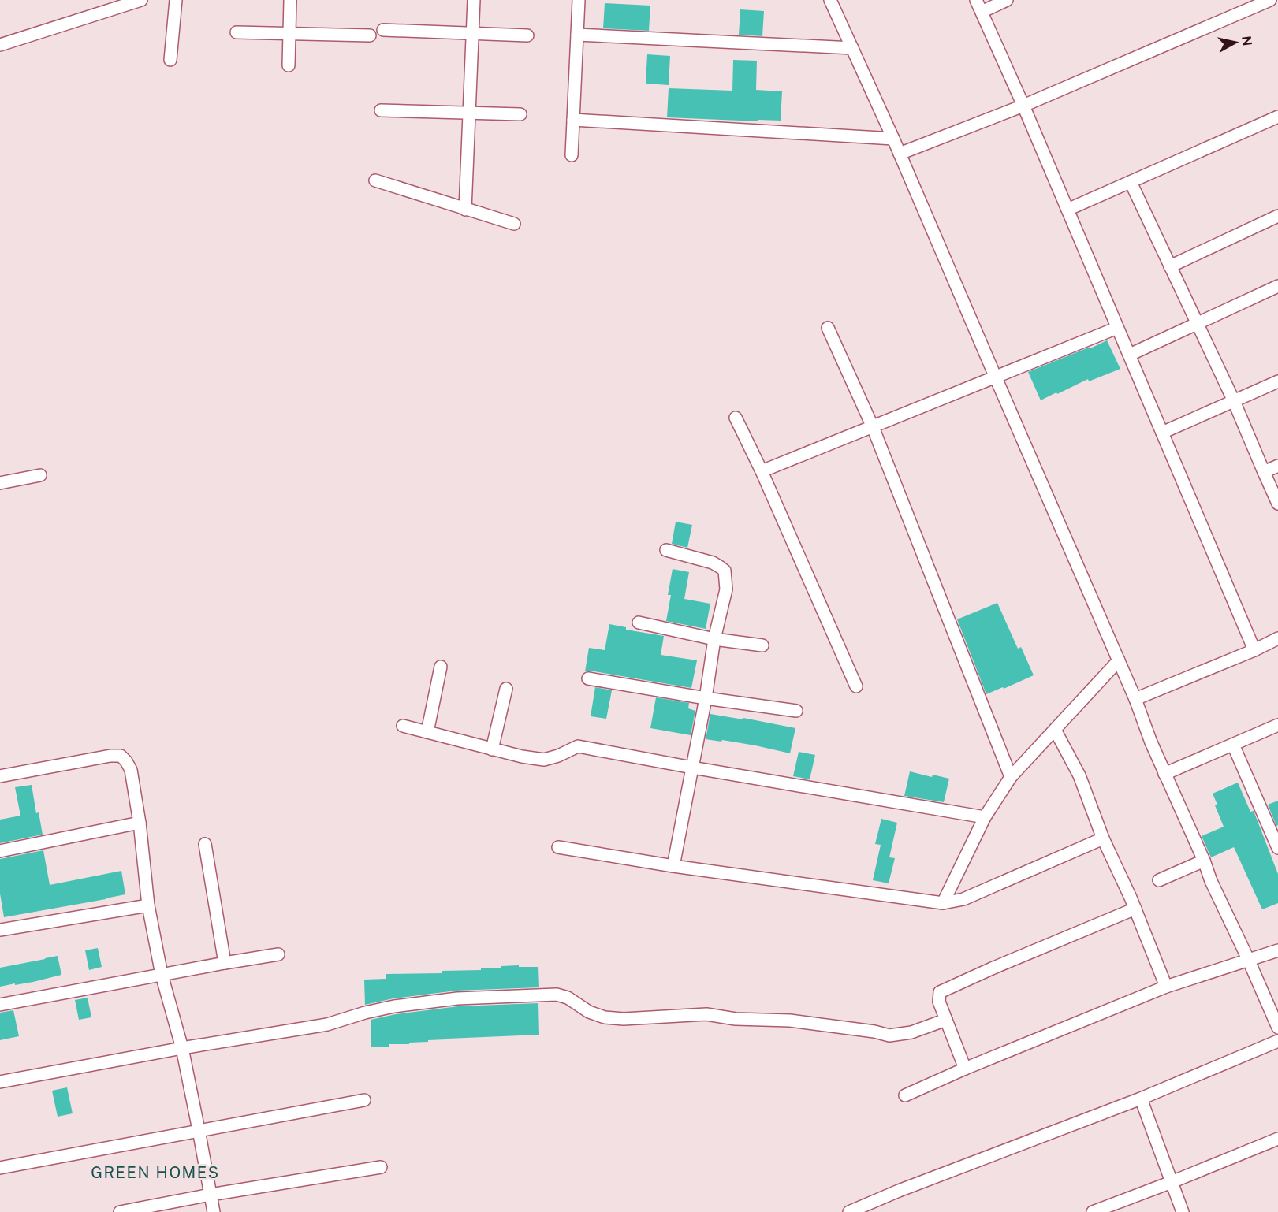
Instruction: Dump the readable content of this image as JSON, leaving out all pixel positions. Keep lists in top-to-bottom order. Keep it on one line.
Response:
{"districts":["GREEN HOMES"],"north":"right"}
